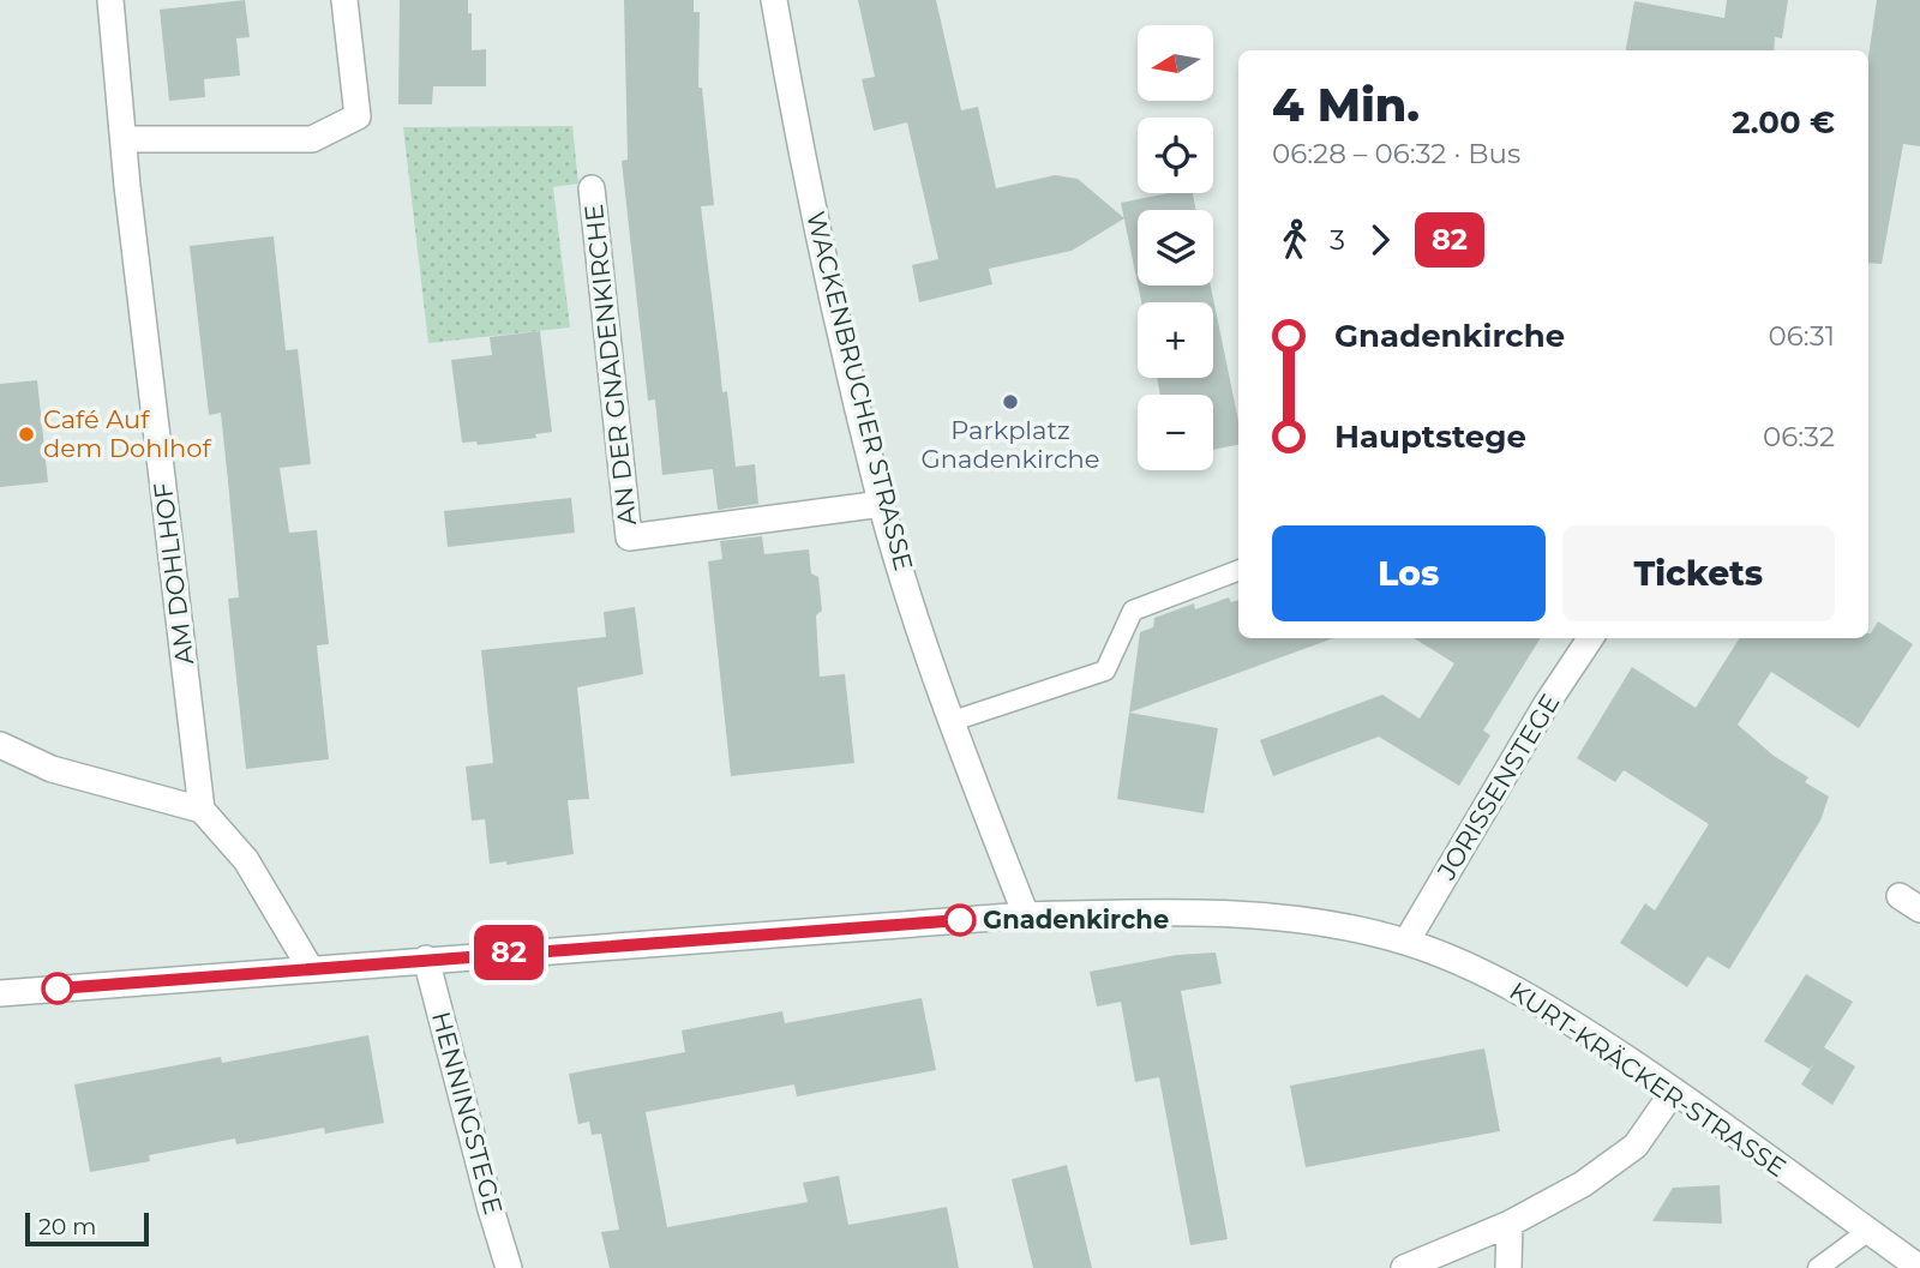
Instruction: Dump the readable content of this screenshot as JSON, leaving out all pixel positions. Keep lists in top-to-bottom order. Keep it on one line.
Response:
{"streets":{"street":["AN DER GNADENKIRCHE","WACKENBRUCHER STRASSE","AM DOHLHOF","JORISSENSTEGE","KURT-KRÄCKER-STRASSE","HENNINGSTEGE"]},"crossings":[["AN DER GNADENKIRCHE","WACKENBRUCHER STRASSE"],["WACKENBRUCHER STRASSE","KURT-KRÄCKER-STRASSE"],["JORISSENSTEGE","KURT-KRÄCKER-STRASSE"],["KURT-KRÄCKER-STRASSE","HENNINGSTEGE"]],"places":["Parkplatz Gnadenkirche","Café Auf dem Dohlhof","Gnadenkirche"],"lines":["bus line 82"],"scale_bar":"20 m","north":"left","page":{"on_map":"82","map_buttons":["+","−"],"heading":["4 Min.","06:28 – 06:32 · Bus","2.00 €"],"legs":["3","82"],"list":[{"name":"Gnadenkirche","value":"06:31"},{"name":"Hauptstege","value":"06:32"}],"buttons":["Los","Tickets"],"scale":"20 m"}}
